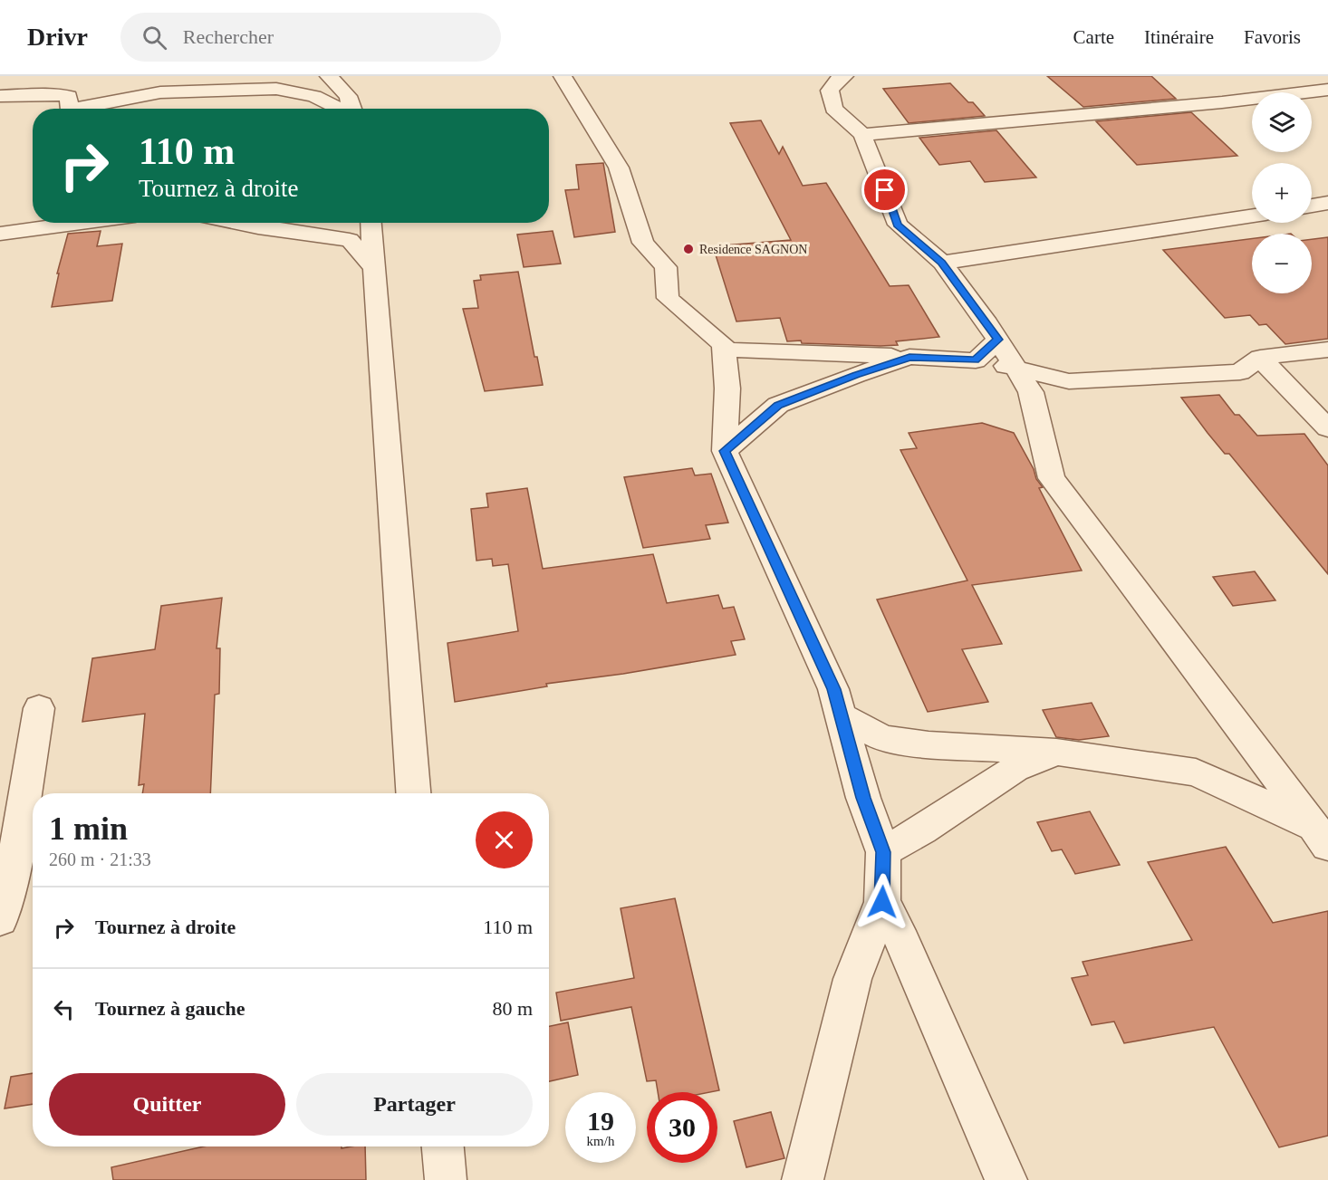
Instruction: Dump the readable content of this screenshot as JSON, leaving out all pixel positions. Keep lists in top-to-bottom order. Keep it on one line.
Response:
{"places":["Residence SAGNON"],"page":{"header":"Drivr","search":"Rechercher","nav":["Carte","Itinéraire","Favoris"],"map_buttons":["+","−"],"turn":["110 m","Tournez à droite"],"heading":["1 min","260 m · 21:33"],"list":[{"name":"Tournez à droite","value":"110 m"},{"name":"Tournez à gauche","value":"80 m"}],"buttons":["Quitter","Partager"],"speed":"19 km/h","limit":"30"}}
